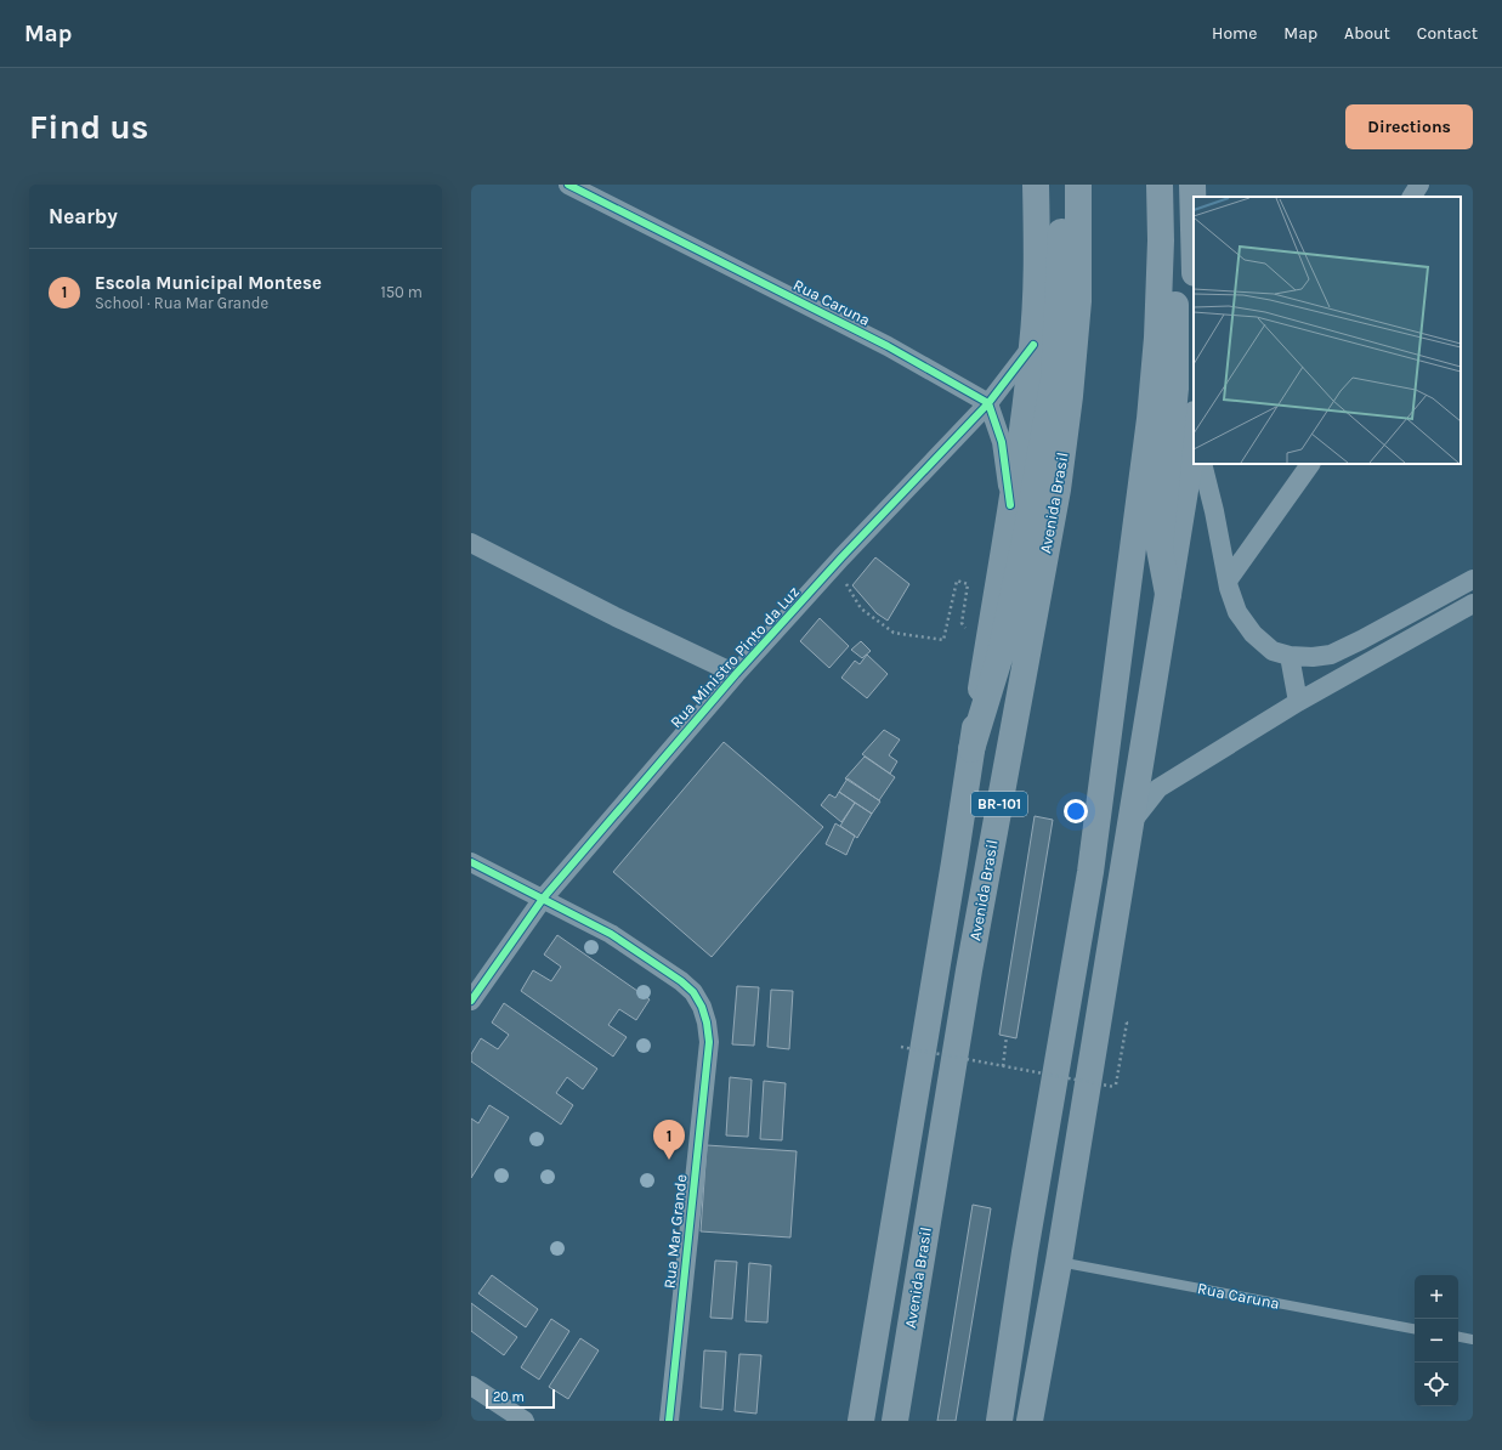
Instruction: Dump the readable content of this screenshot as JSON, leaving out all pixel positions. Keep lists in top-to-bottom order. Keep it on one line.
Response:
{"streets":{"highway":["Avenida Brasil","BR-101"],"street":["Rua Caruna","Rua Ministro Pinto da Luz","Rua Mar Grande"]},"crossings":[["Rua Caruna","Rua Ministro Pinto da Luz"],["Avenida Brasil","Rua Ministro Pinto da Luz"],["Avenida Brasil","BR-101"],["Rua Ministro Pinto da Luz","Rua Mar Grande"]],"scale_bar":"20 m","page":{"header":"Map","nav":["Home","Map","About","Contact"],"buttons":"Directions","title":"Find us","heading":"Nearby","list":[{"mark":"1","name":"Escola Municipal Montese","note":"School · Rua Mar Grande","value":"150 m"}],"pins":"1","map_buttons":["+","−"],"scale":"20 m"}}
